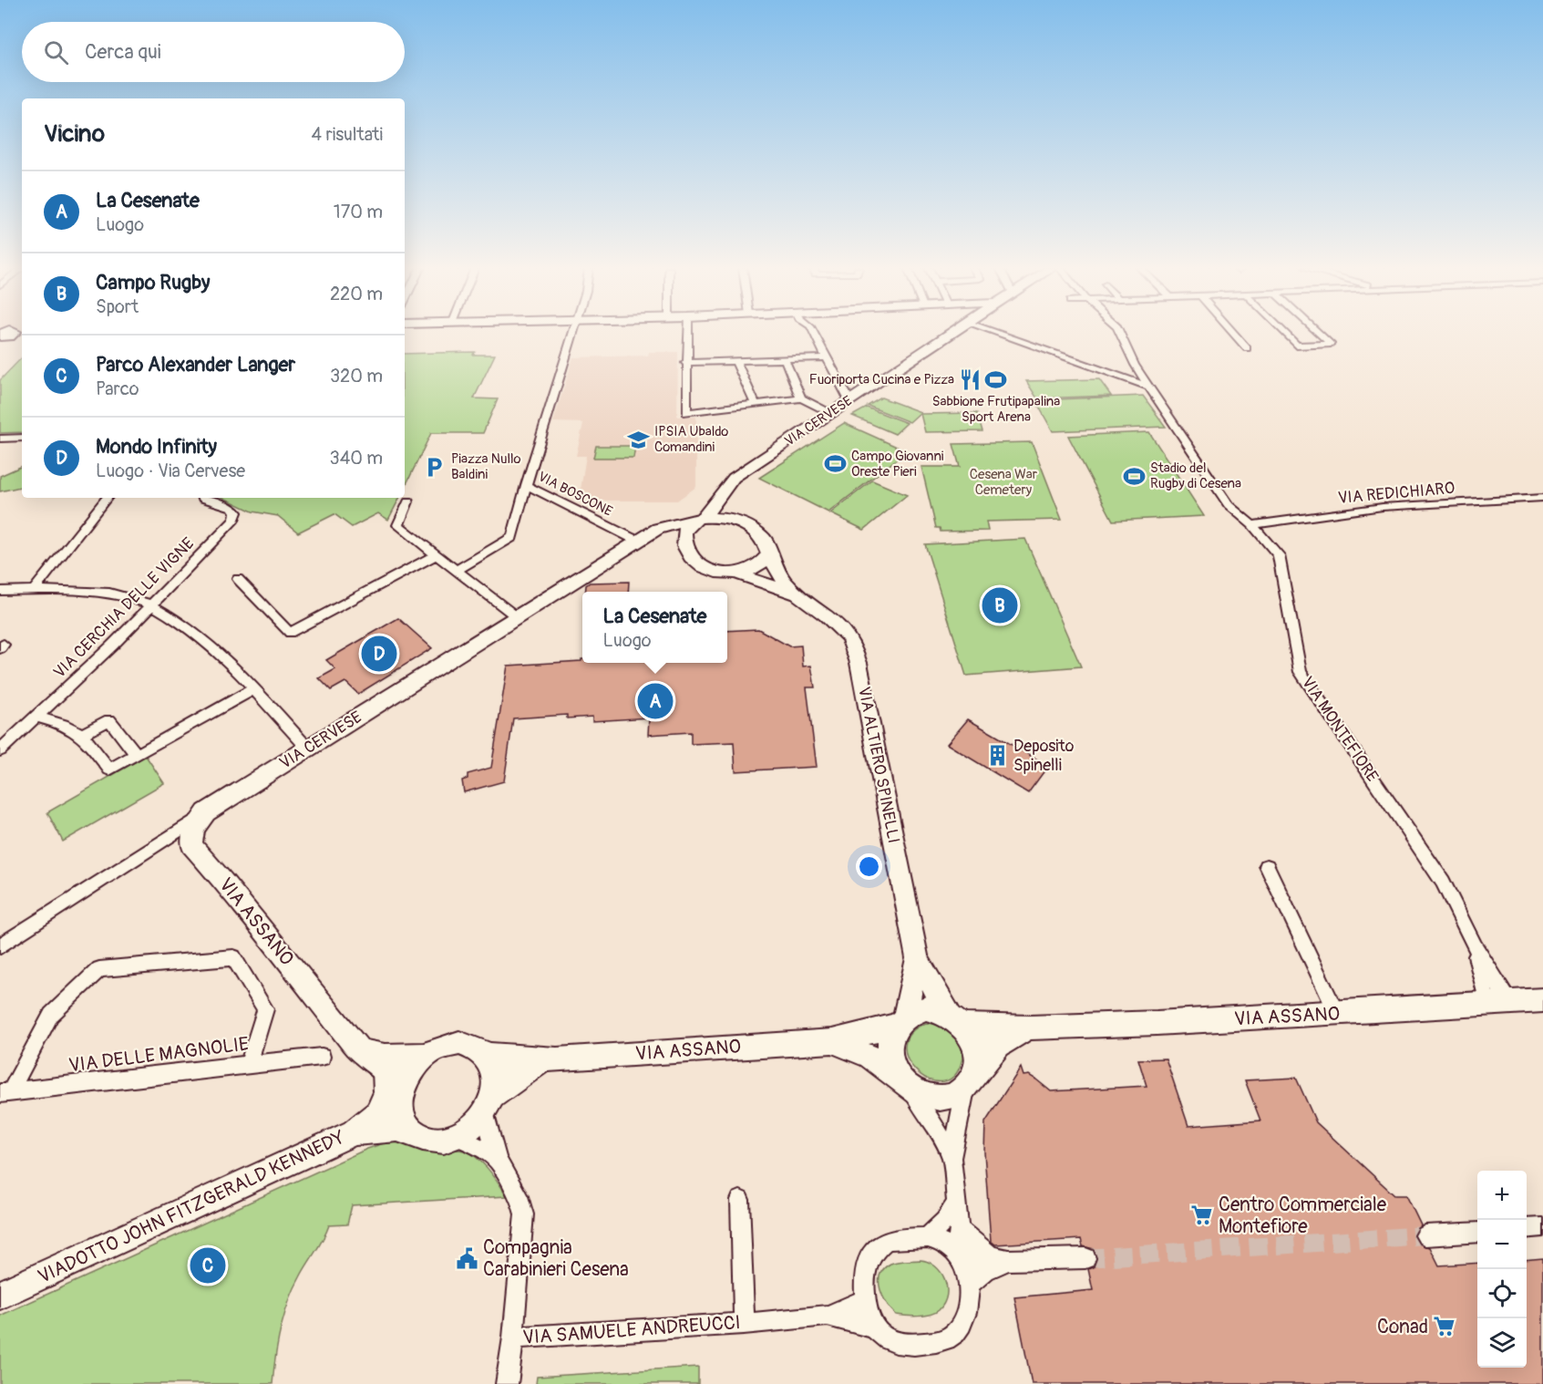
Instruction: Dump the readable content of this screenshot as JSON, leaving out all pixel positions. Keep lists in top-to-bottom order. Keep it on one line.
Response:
{"streets":{"main road":["VIA CERVESE","VIA ALTIERO SPINELLI","VIA ASSANO","VIADOTTO JOHN FITZGERALD KENNEDY"],"street":["VIA REDICHIARO","VIA BOSCONE","VIA CERCHIA DELLE VIGNE","VIA MONTEFIORE","VIA DELLE MAGNOLIE","VIA SAMUELE ANDREUCCI"]},"crossings":[["VIA CERVESE","VIA BOSCONE"],["VIA CERVESE","VIA ALTIERO SPINELLI"],["VIA REDICHIARO","VIA MONTEFIORE"],["VIA MONTEFIORE","VIA ASSANO"],["VIA ALTIERO SPINELLI","VIA ASSANO"],["VIA ASSANO","VIADOTTO JOHN FITZGERALD KENNEDY"],["VIA ASSANO","VIA SAMUELE ANDREUCCI"],["VIADOTTO JOHN FITZGERALD KENNEDY","VIA SAMUELE ANDREUCCI"]],"parks":["Cesena War Cemetery"],"places":{"restaurant":["Fuoriporta Cucina e Pizza"],"sports":["Sabbione Frutipapalina Sport Arena","Campo Giovanni Oreste Pieri","Stadio del Rugby di Cesena"],"school or university":["IPSIA Ubaldo Comandini"],"parking":["Piazza Nullo Baldini"],"building":["Deposito Spinelli"],"supermarket":["Centro Commerciale Montefiore","Conad"],"public building":["Compagnia Carabinieri Cesena"]},"page":{"search":"Cerca qui","heading":["Vicino","4 risultati"],"list":[{"mark":"A","name":"La Cesenate","note":"Luogo","value":"170 m"},{"mark":"B","name":"Campo Rugby","note":"Sport","value":"220 m"},{"mark":"C","name":"Parco Alexander Langer","note":"Parco","value":"320 m"},{"mark":"D","name":"Mondo Infinity","note":"Luogo · Via Cervese","value":"340 m"}],"pins":["B","D","A","C"],"popup":["La Cesenate","Luogo"],"map_buttons":["+","−"]}}
